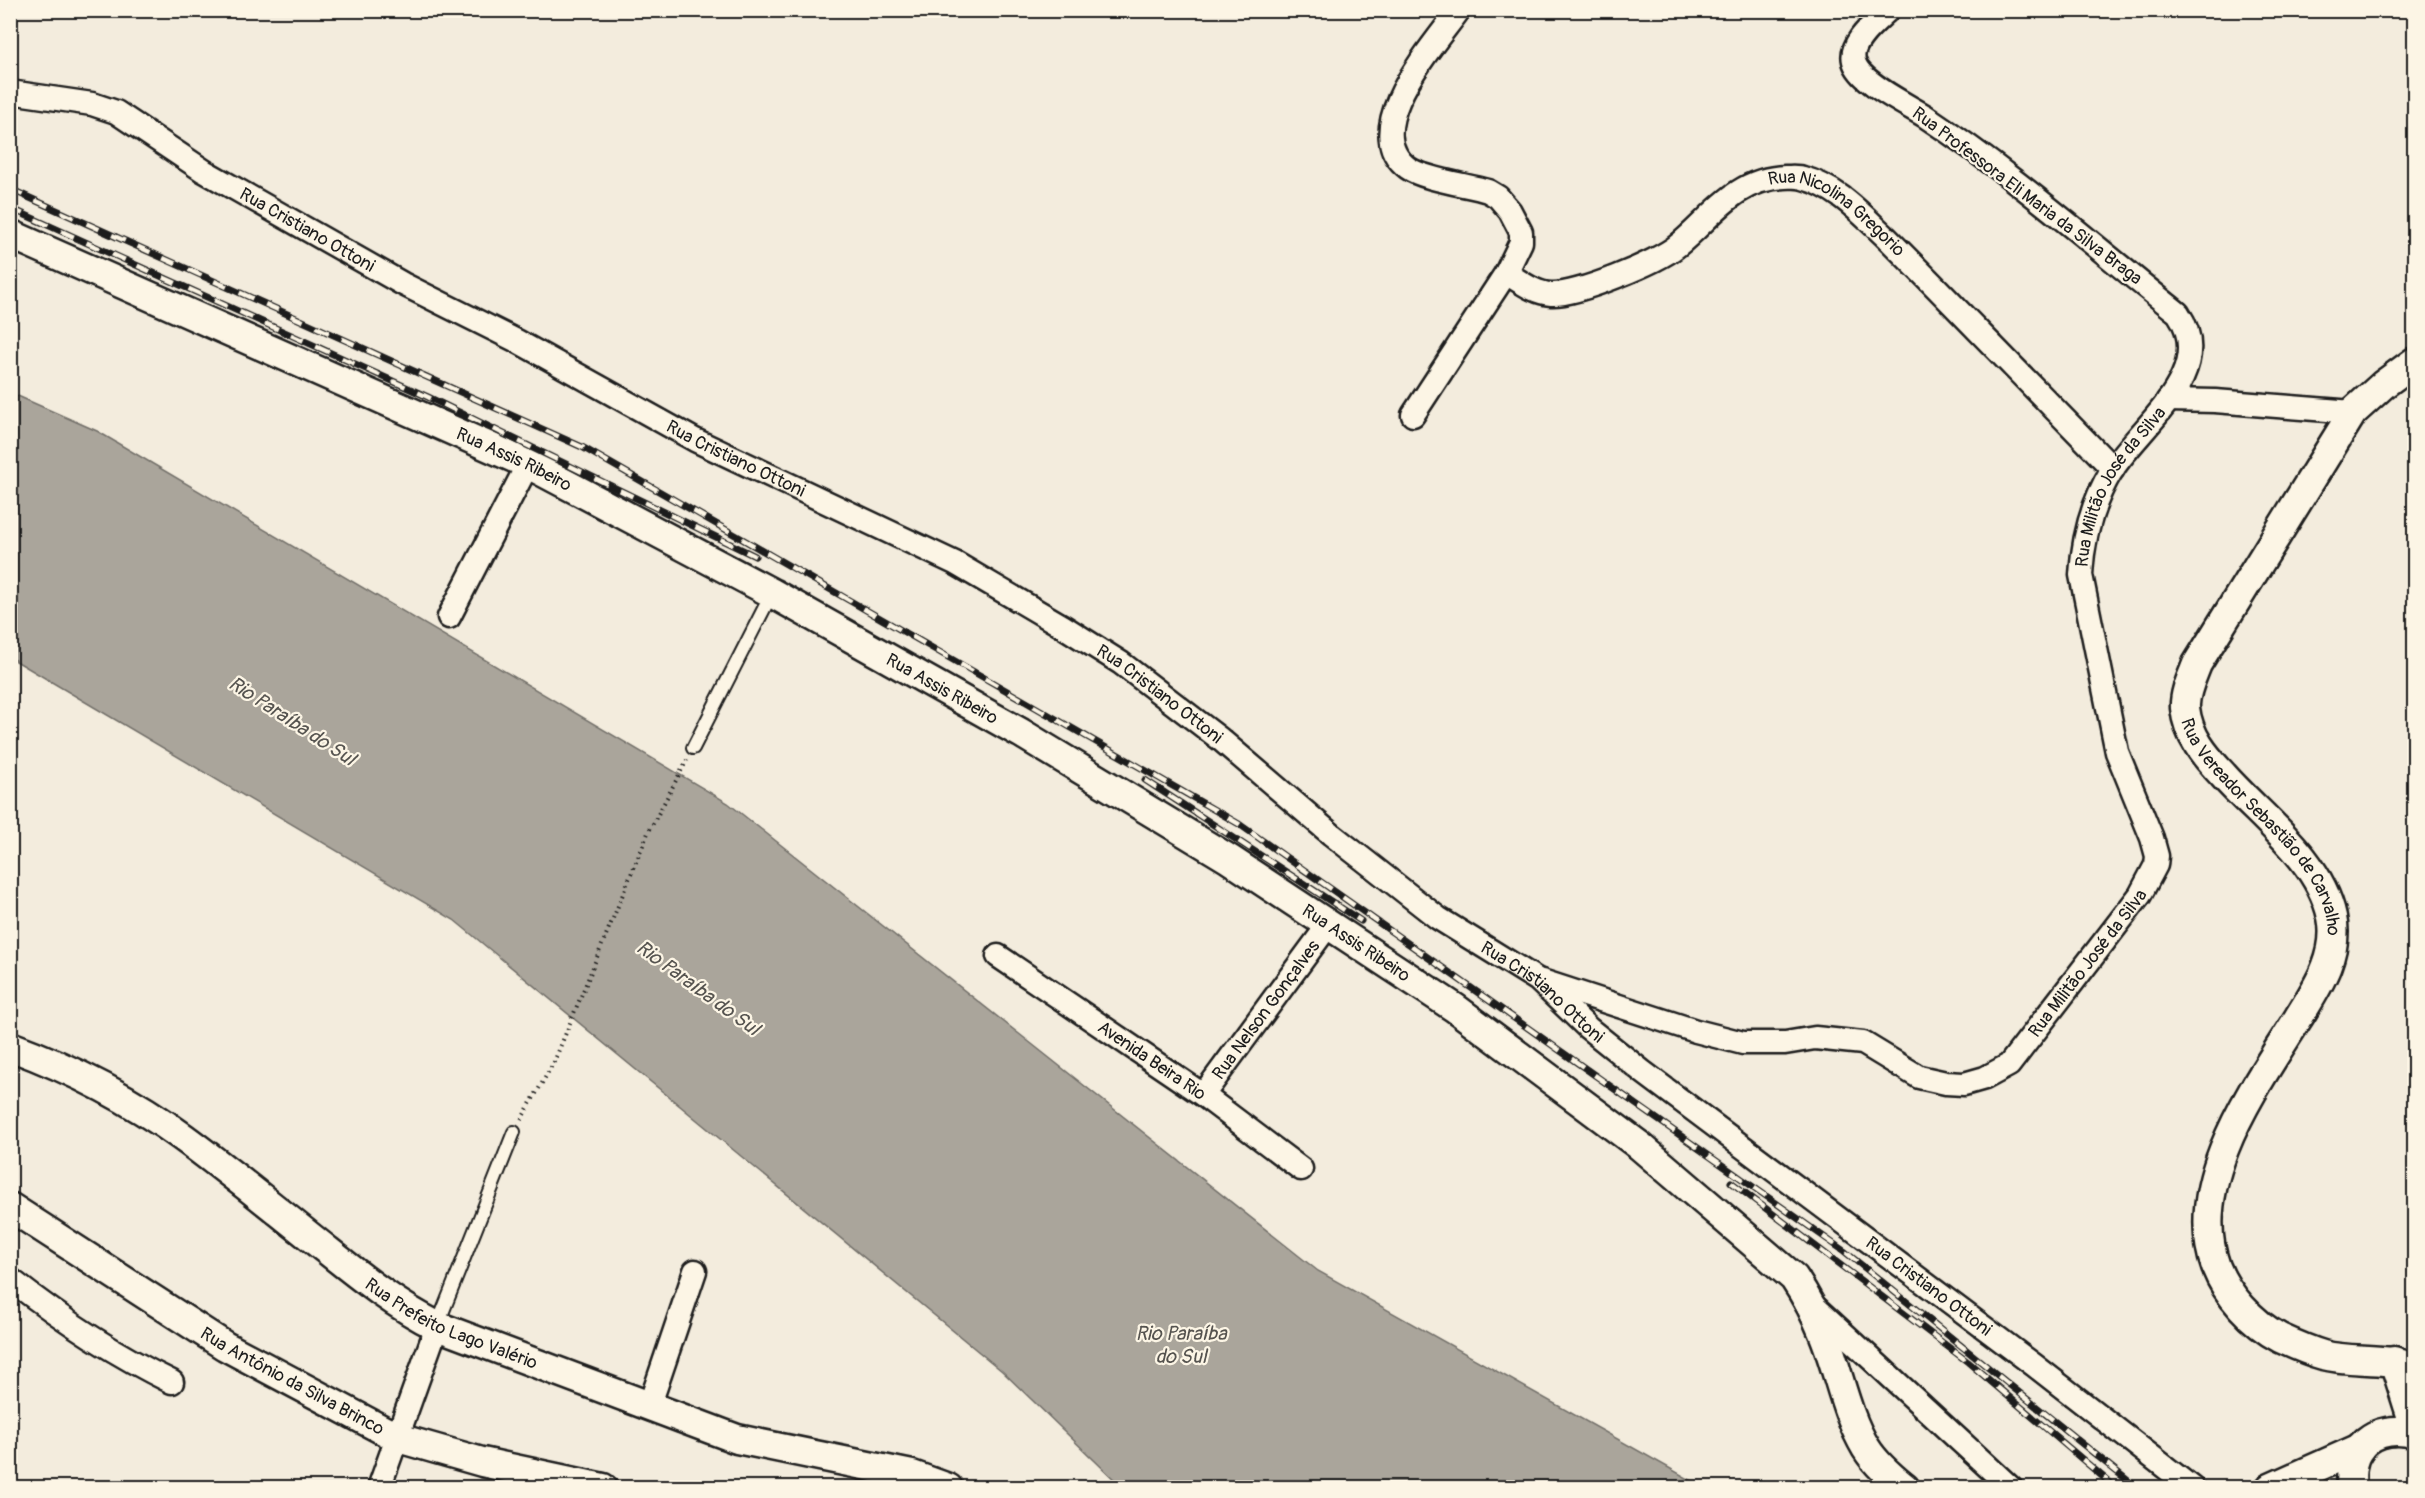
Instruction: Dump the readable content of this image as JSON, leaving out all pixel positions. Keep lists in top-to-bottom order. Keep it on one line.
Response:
{"streets":{"street":["Rua Professora Eli Maria da Silva Braga","Rua Nicolina Gregorio","Rua Cristiano Ottoni","Rua Assis Ribeiro","Rua Militão José da Silva","Rua Vereador Sebastião de Carvalho","Rua Nelson Gonçalves","Avenida Beira Rio","Rua Prefeito Lago Valério","Rua Antônio da Silva Brinco"]},"crossings":[["Rua Professora Eli Maria da Silva Braga","Rua Militão José da Silva"],["Rua Nicolina Gregorio","Rua Militão José da Silva"],["Rua Cristiano Ottoni","Rua Militão José da Silva"],["Rua Assis Ribeiro","Rua Nelson Gonçalves"],["Rua Nelson Gonçalves","Avenida Beira Rio"]],"water":["Rio Paraíba do Sul"]}
